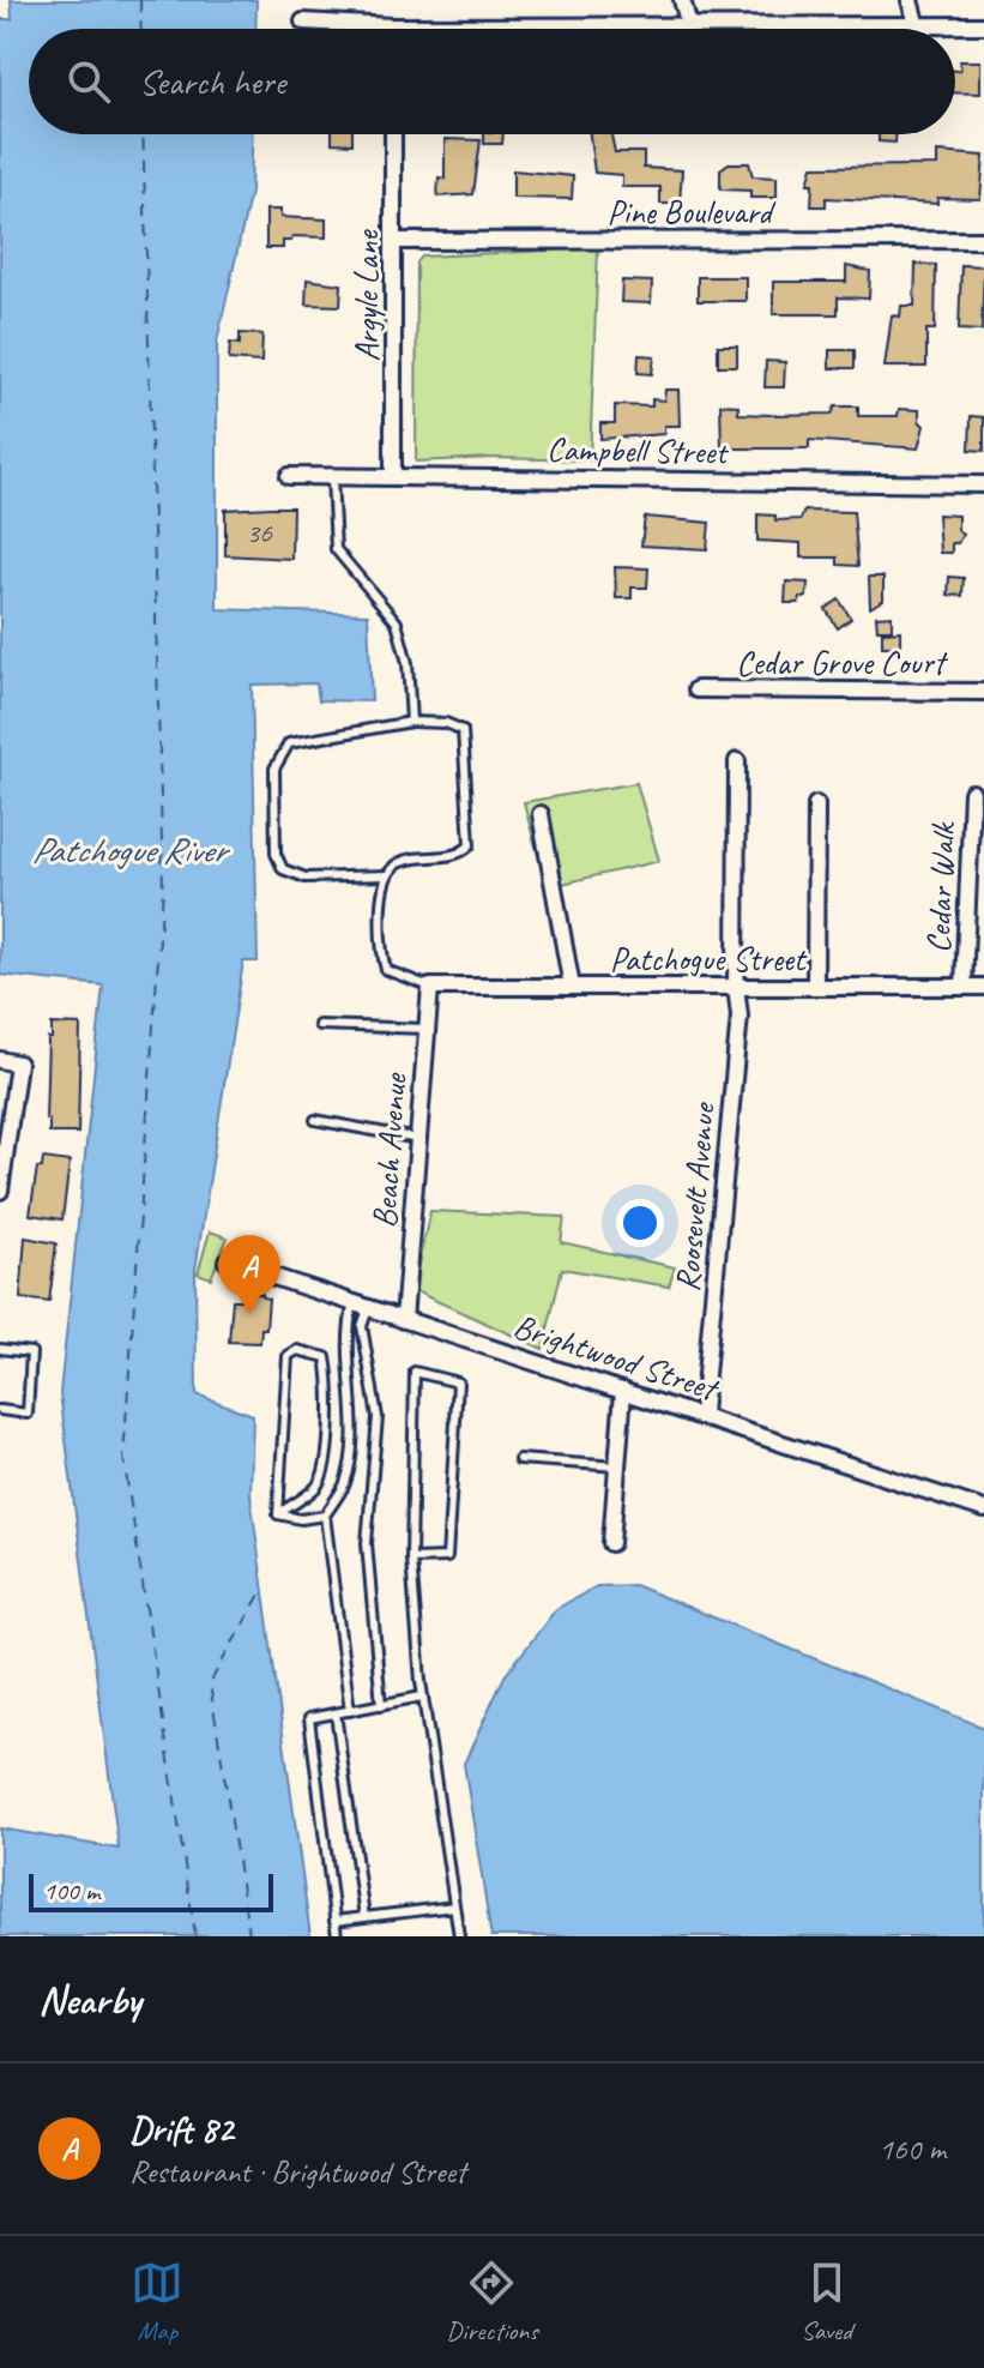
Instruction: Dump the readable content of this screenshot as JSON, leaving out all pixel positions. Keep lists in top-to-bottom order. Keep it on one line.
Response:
{"streets":{"street":["Pine Boulevard","Argyle Lane","Campbell Street","Cedar Grove Court","Cedar Walk","Patchogue Street","Beach Avenue","Roosevelt Avenue","Brightwood Street"]},"crossings":[["Pine Boulevard","Argyle Lane"],["Argyle Lane","Campbell Street"],["Cedar Walk","Patchogue Street"],["Patchogue Street","Beach Avenue"],["Patchogue Street","Roosevelt Avenue"],["Beach Avenue","Brightwood Street"],["Roosevelt Avenue","Brightwood Street"]],"water":["Patchogue River"],"house_numbers":["36"],"scale_bar":"100 m","page":{"search":"Search here","pins":"A","scale":"100 m","heading":"Nearby","list":[{"mark":"A","name":"Drift 82","note":"Restaurant · Brightwood Street","value":"160 m"}],"nav":["Map","Directions","Saved"]}}
